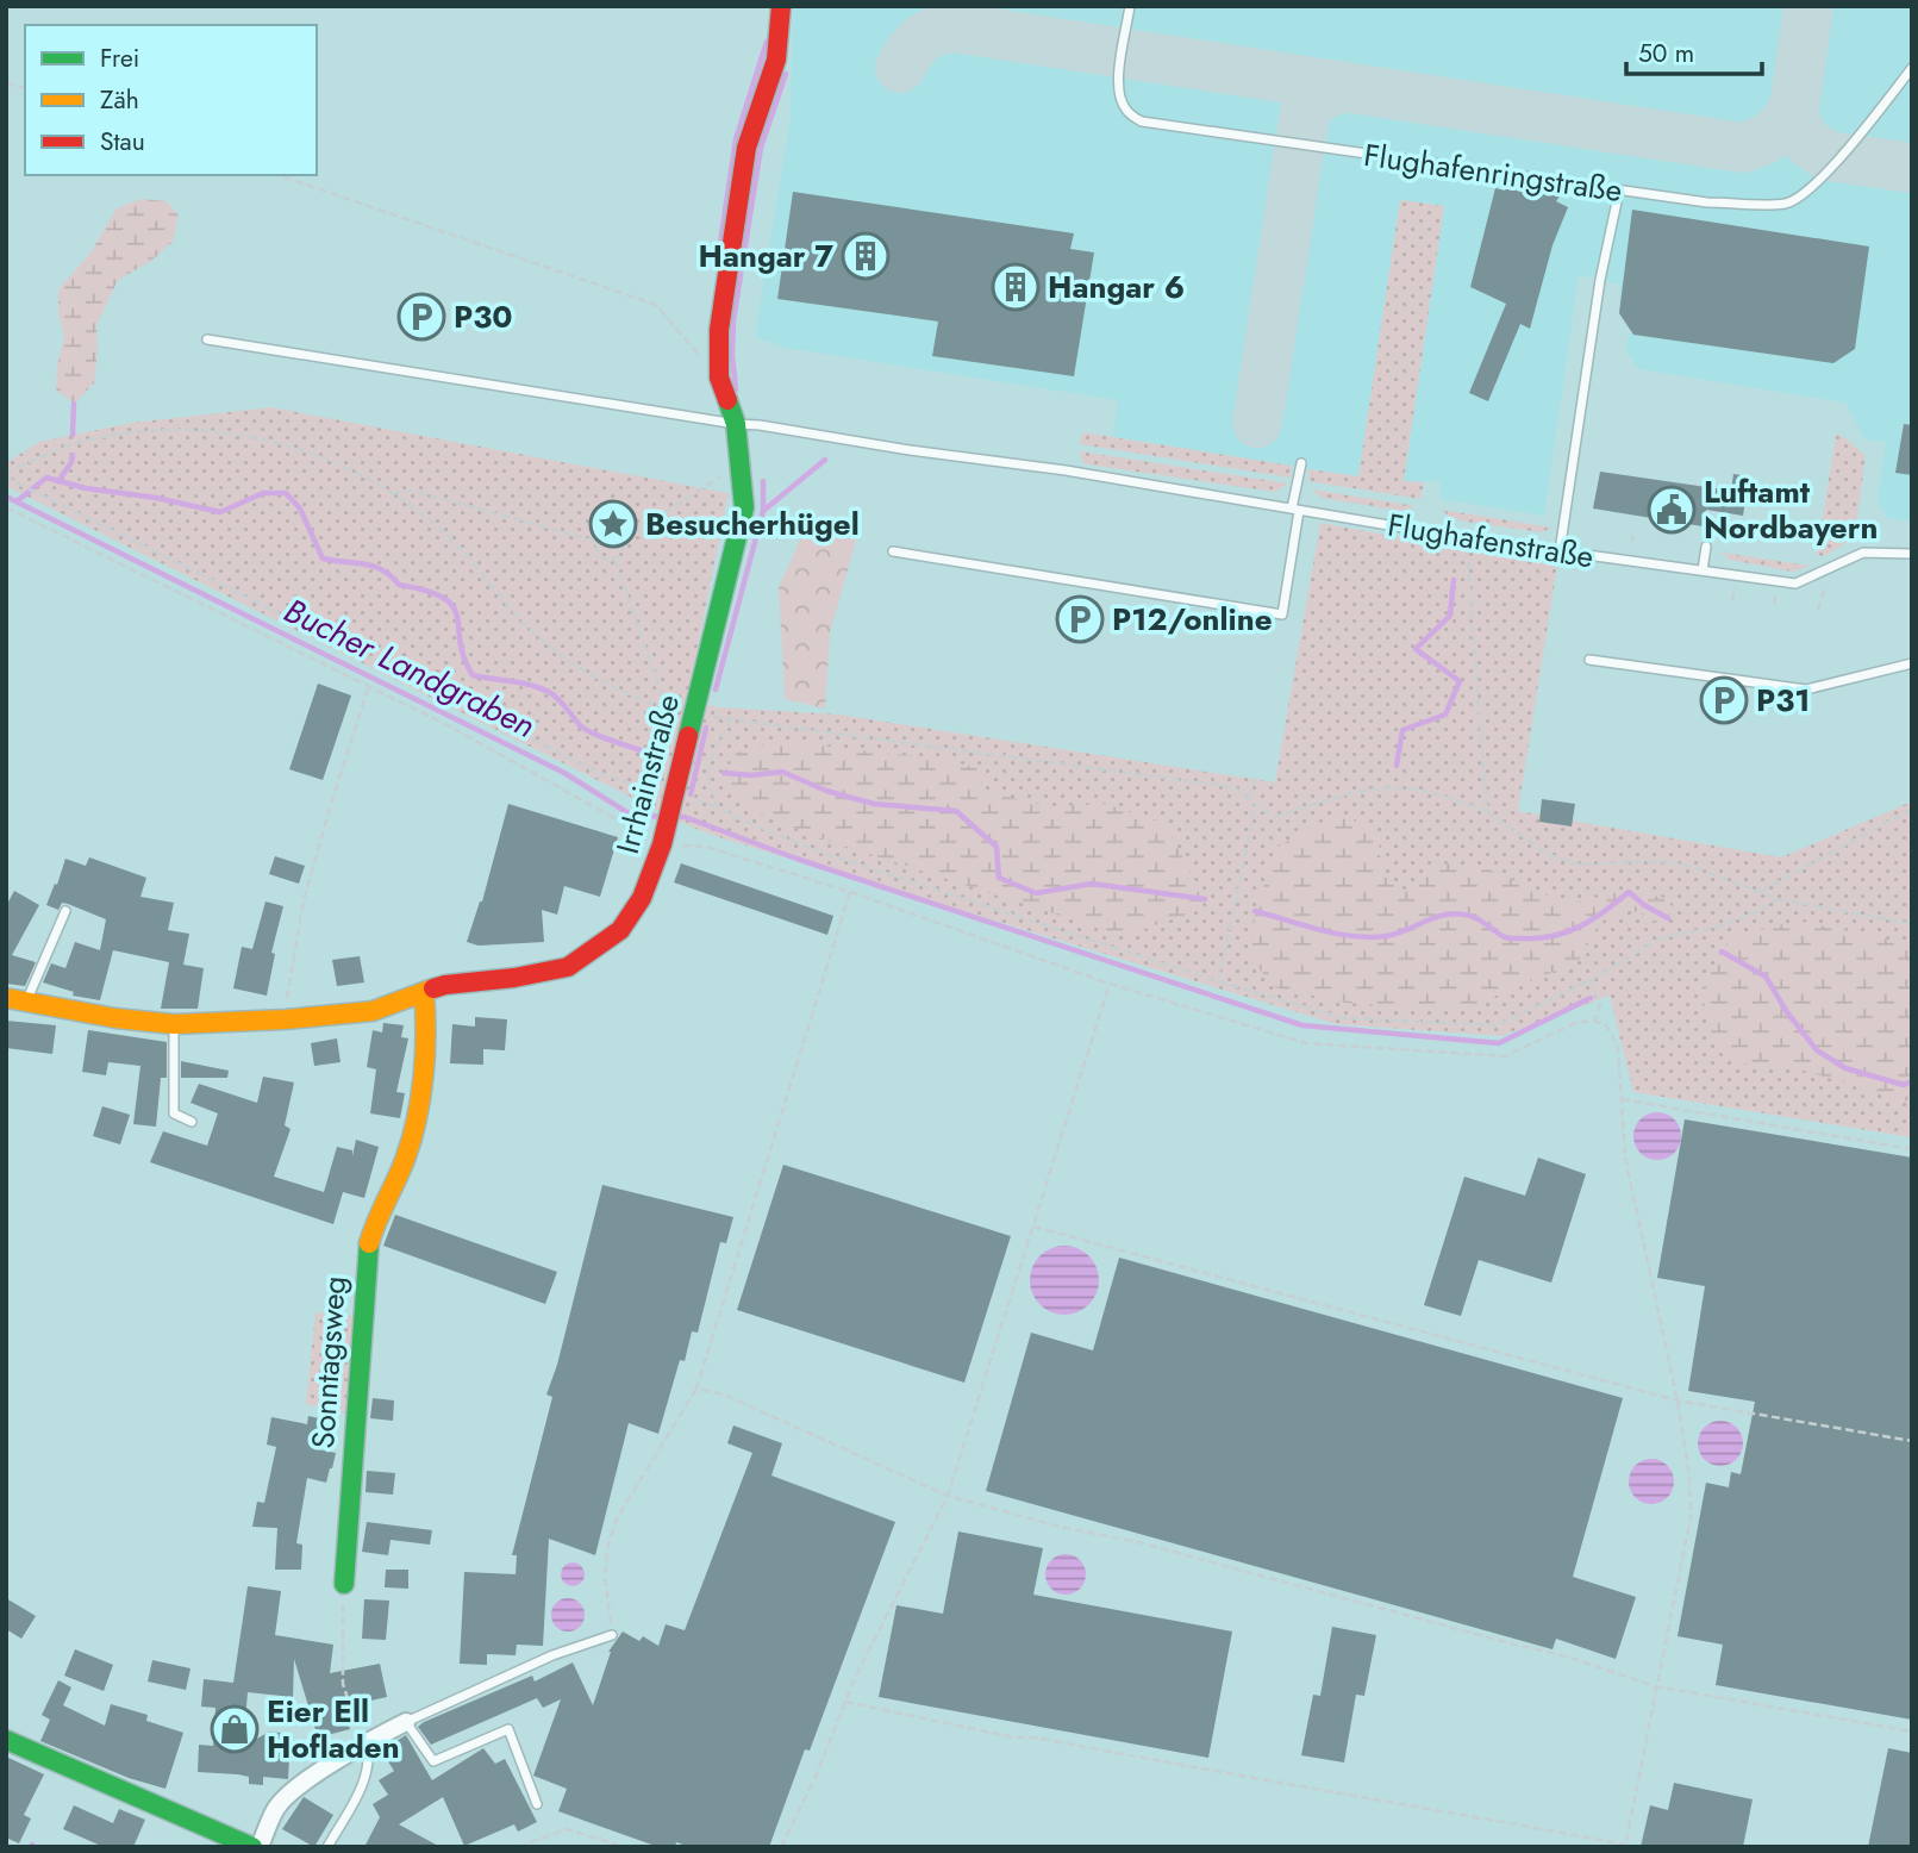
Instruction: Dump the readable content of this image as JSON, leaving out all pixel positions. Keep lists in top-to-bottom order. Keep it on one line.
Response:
{"streets":{"street":["Irrhainstraße","Sonntagsweg"],"lane":["Flughafenringstraße","Flughafenstraße"]},"crossings":[["Flughafenstraße","Irrhainstraße"],["Irrhainstraße","Sonntagsweg"]],"water":["Bucher Landgraben"],"places":{"building":["Hangar 7","Hangar 6"],"parking":["P30","P12/online","P31"],"public building":["Luftamt Nordbayern"],"place":["Besucherhügel"],"shop":["Eier Ell Hofladen"]},"legend":["Frei","Zäh","Stau"],"scale_bar":"50 m"}
